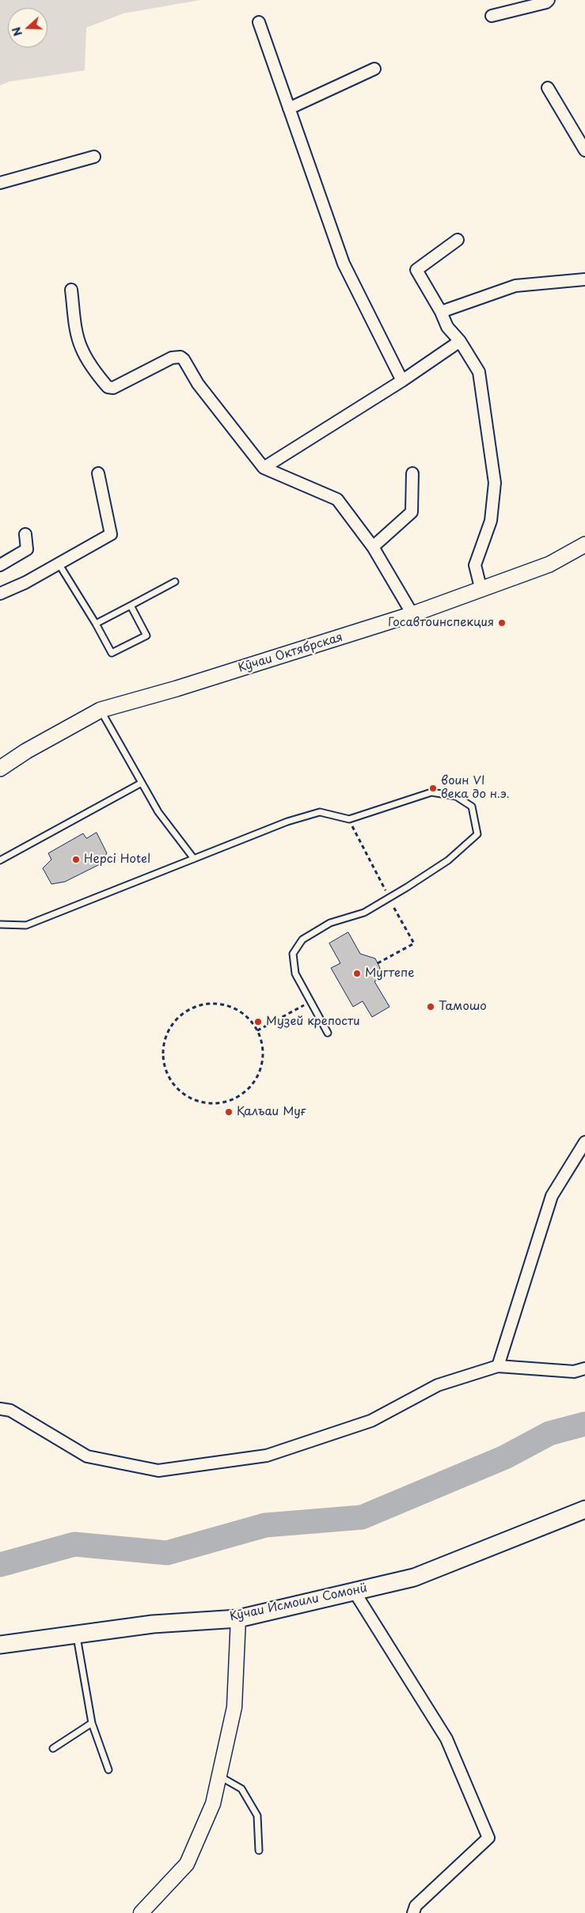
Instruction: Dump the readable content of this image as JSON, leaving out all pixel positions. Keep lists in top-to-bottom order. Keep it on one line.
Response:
{"streets":{"main road":["Кӯчаи Октябрская","Кӯчаи Исмоили Сомонӣ"]},"places":["Госавтоинспекция","воин VI века до н.э.","Hepci Hotel","Мугтепе","Тамошо","Музей крепости","Қалъаи Муғ"],"north":"left"}
